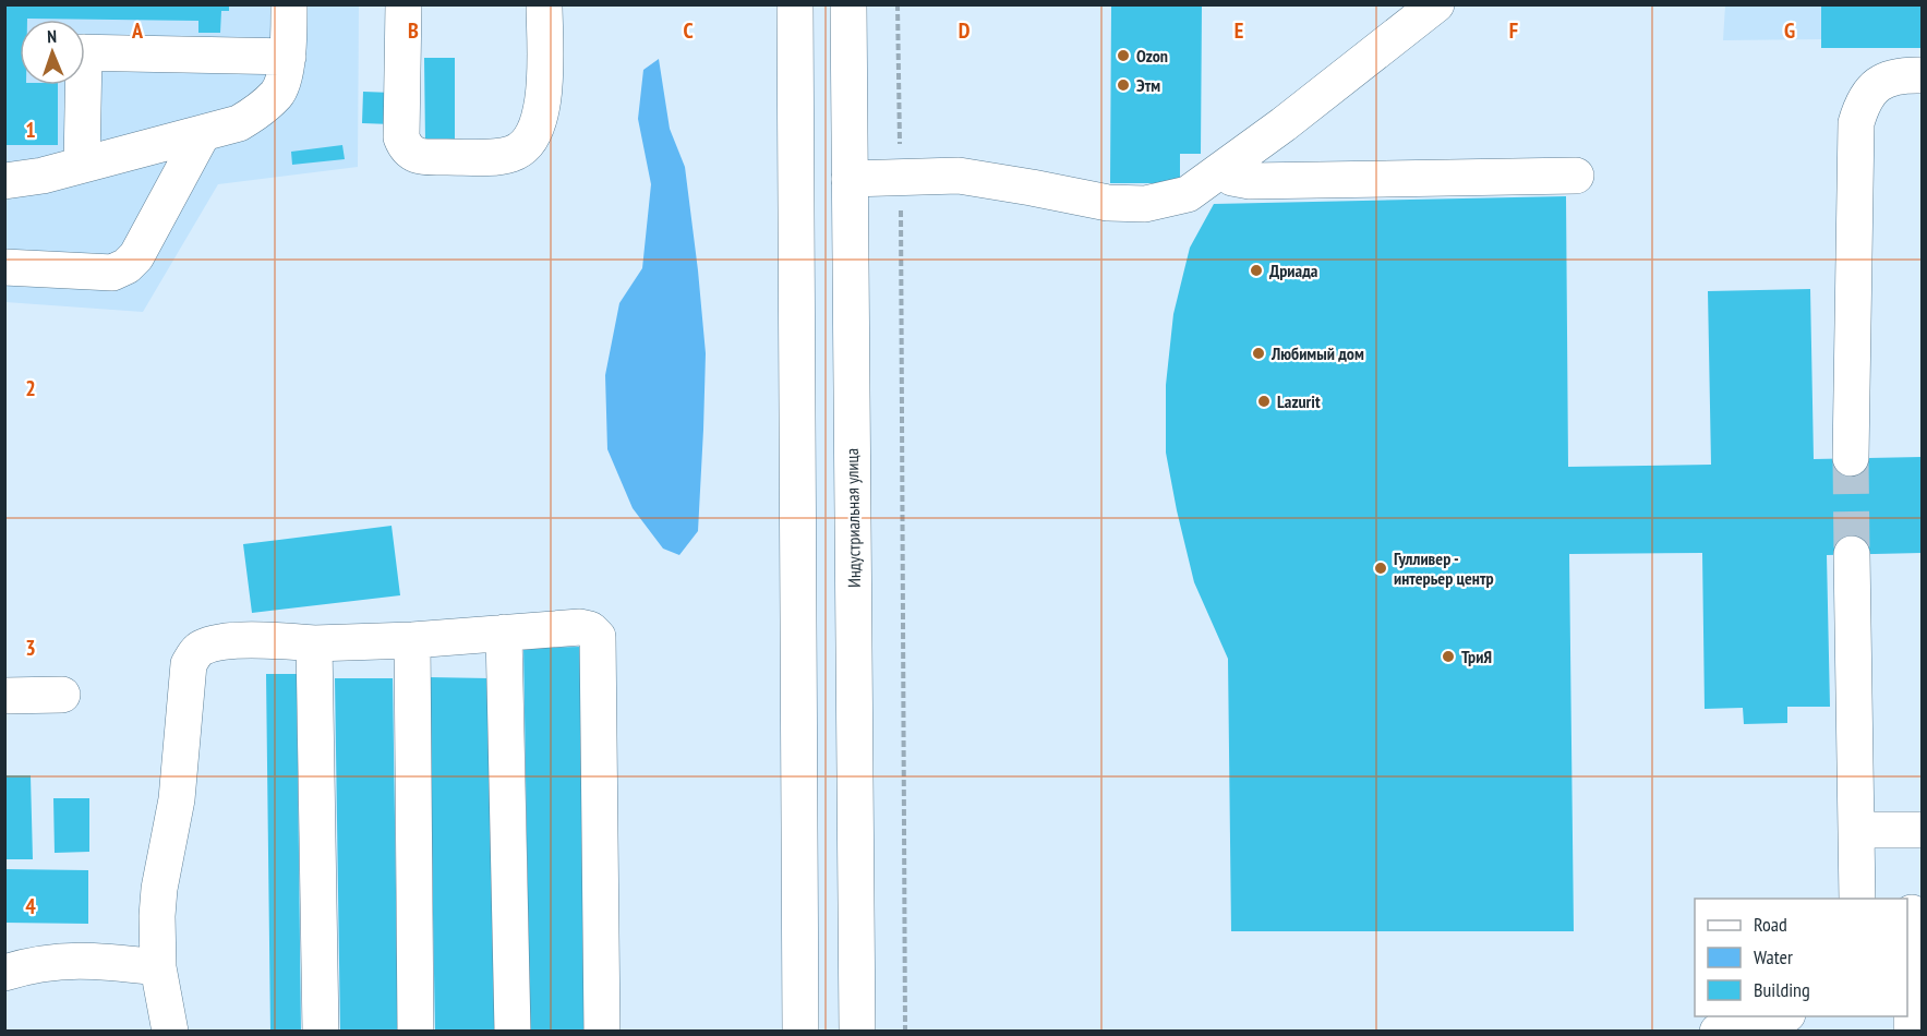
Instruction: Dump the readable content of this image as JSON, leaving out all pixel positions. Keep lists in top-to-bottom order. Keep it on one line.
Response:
{"streets":{"main road":["Индустриальная улица"]},"places":["Ozon","Этм","Дриада","Любимый дом","Lazurit","Гулливер - интерьер центр","ТриЯ"],"legend":["Road","Water","Building"],"north":"top","grid":{"columns":["A","B","C","D","E","F","G"],"rows":["1","2","3","4"]}}
